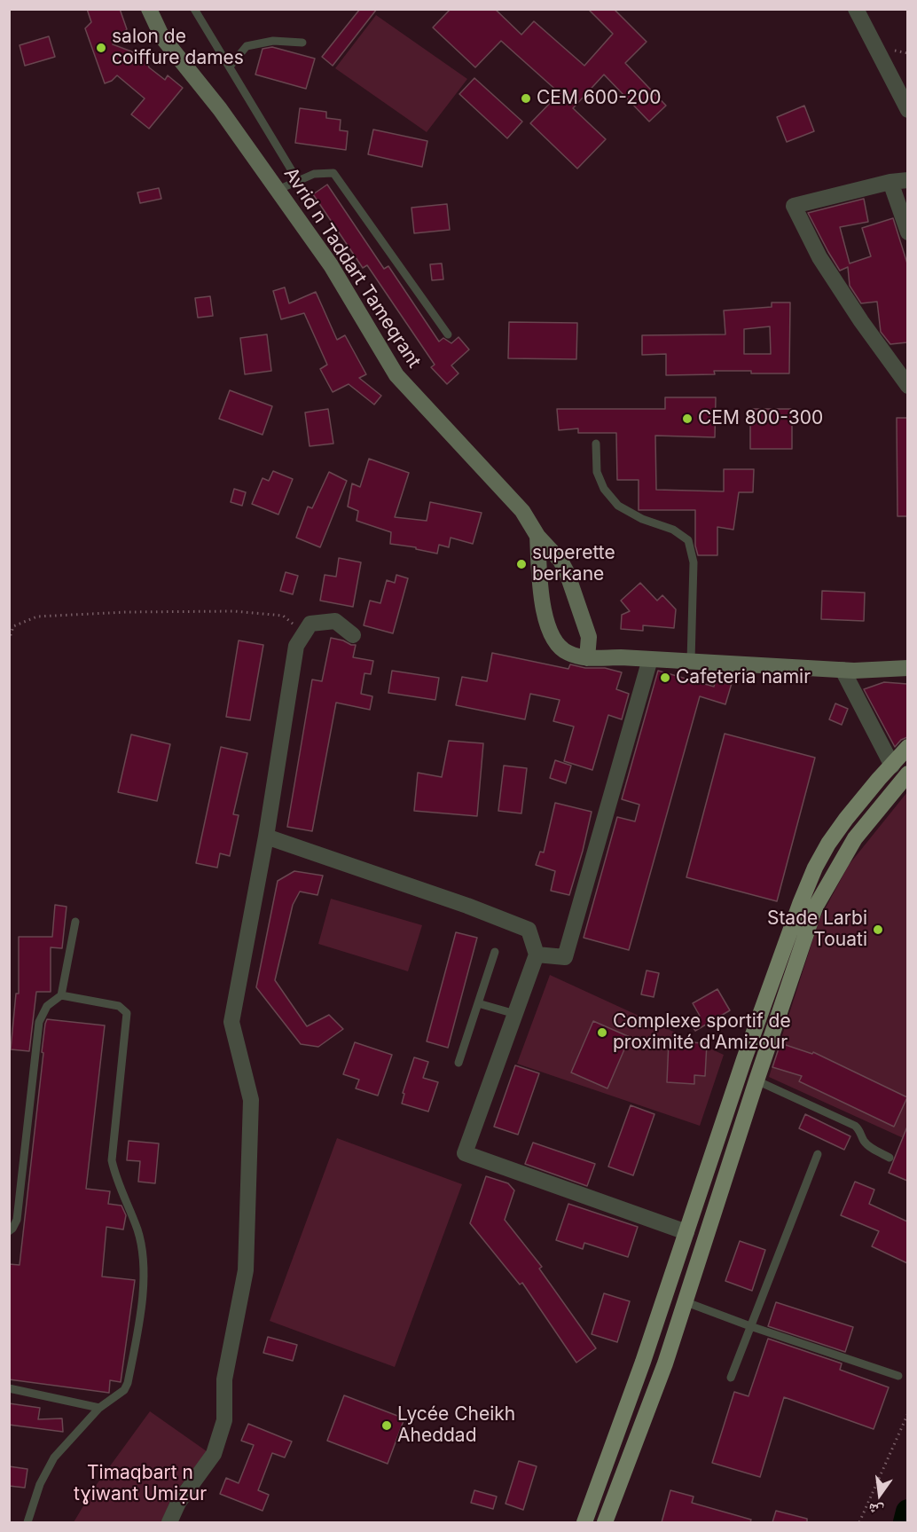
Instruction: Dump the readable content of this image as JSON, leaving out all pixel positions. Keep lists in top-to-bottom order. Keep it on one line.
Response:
{"streets":{"main road":["Avrid n Taddart Tameqrant"]},"parks":["Timaqbart n tɣiwant Umiẓur"],"places":["salon de coiffure dames","CEM 600-200","CEM 800-300","superette berkane","Cafeteria namir","Stade Larbi Touati","Complexe sportif de proximité d'Amizour","Lycée Cheikh Aheddad"],"north":"bottom"}
